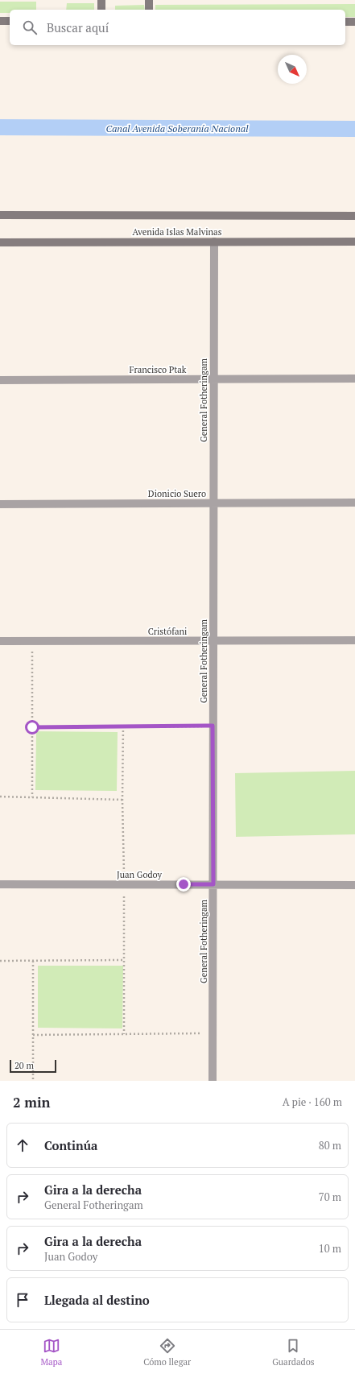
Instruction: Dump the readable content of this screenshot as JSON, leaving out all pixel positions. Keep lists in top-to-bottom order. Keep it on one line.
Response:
{"streets":{"street":["Avenida Islas Malvinas","Francisco Ptak","General Fotheringam","Dionicio Suero","Cristófani","Juan Godoy"]},"crossings":[["Avenida Islas Malvinas","General Fotheringam"],["Francisco Ptak","General Fotheringam"],["General Fotheringam","Dionicio Suero"],["General Fotheringam","Cristófani"],["General Fotheringam","Juan Godoy"]],"water":["Canal Avenida Soberanía Nacional"],"scale_bar":"20 m","north":"bottom right","page":{"search":"Buscar aquí","scale":"20 m","heading":["2 min","A pie · 160 m"],"list":[["Continúa","80 m"],["Gira a la derecha","General Fotheringam","70 m"],["Gira a la derecha","Juan Godoy","10 m"],"Llegada al destino"],"nav":["Mapa","Cómo llegar","Guardados"]}}
